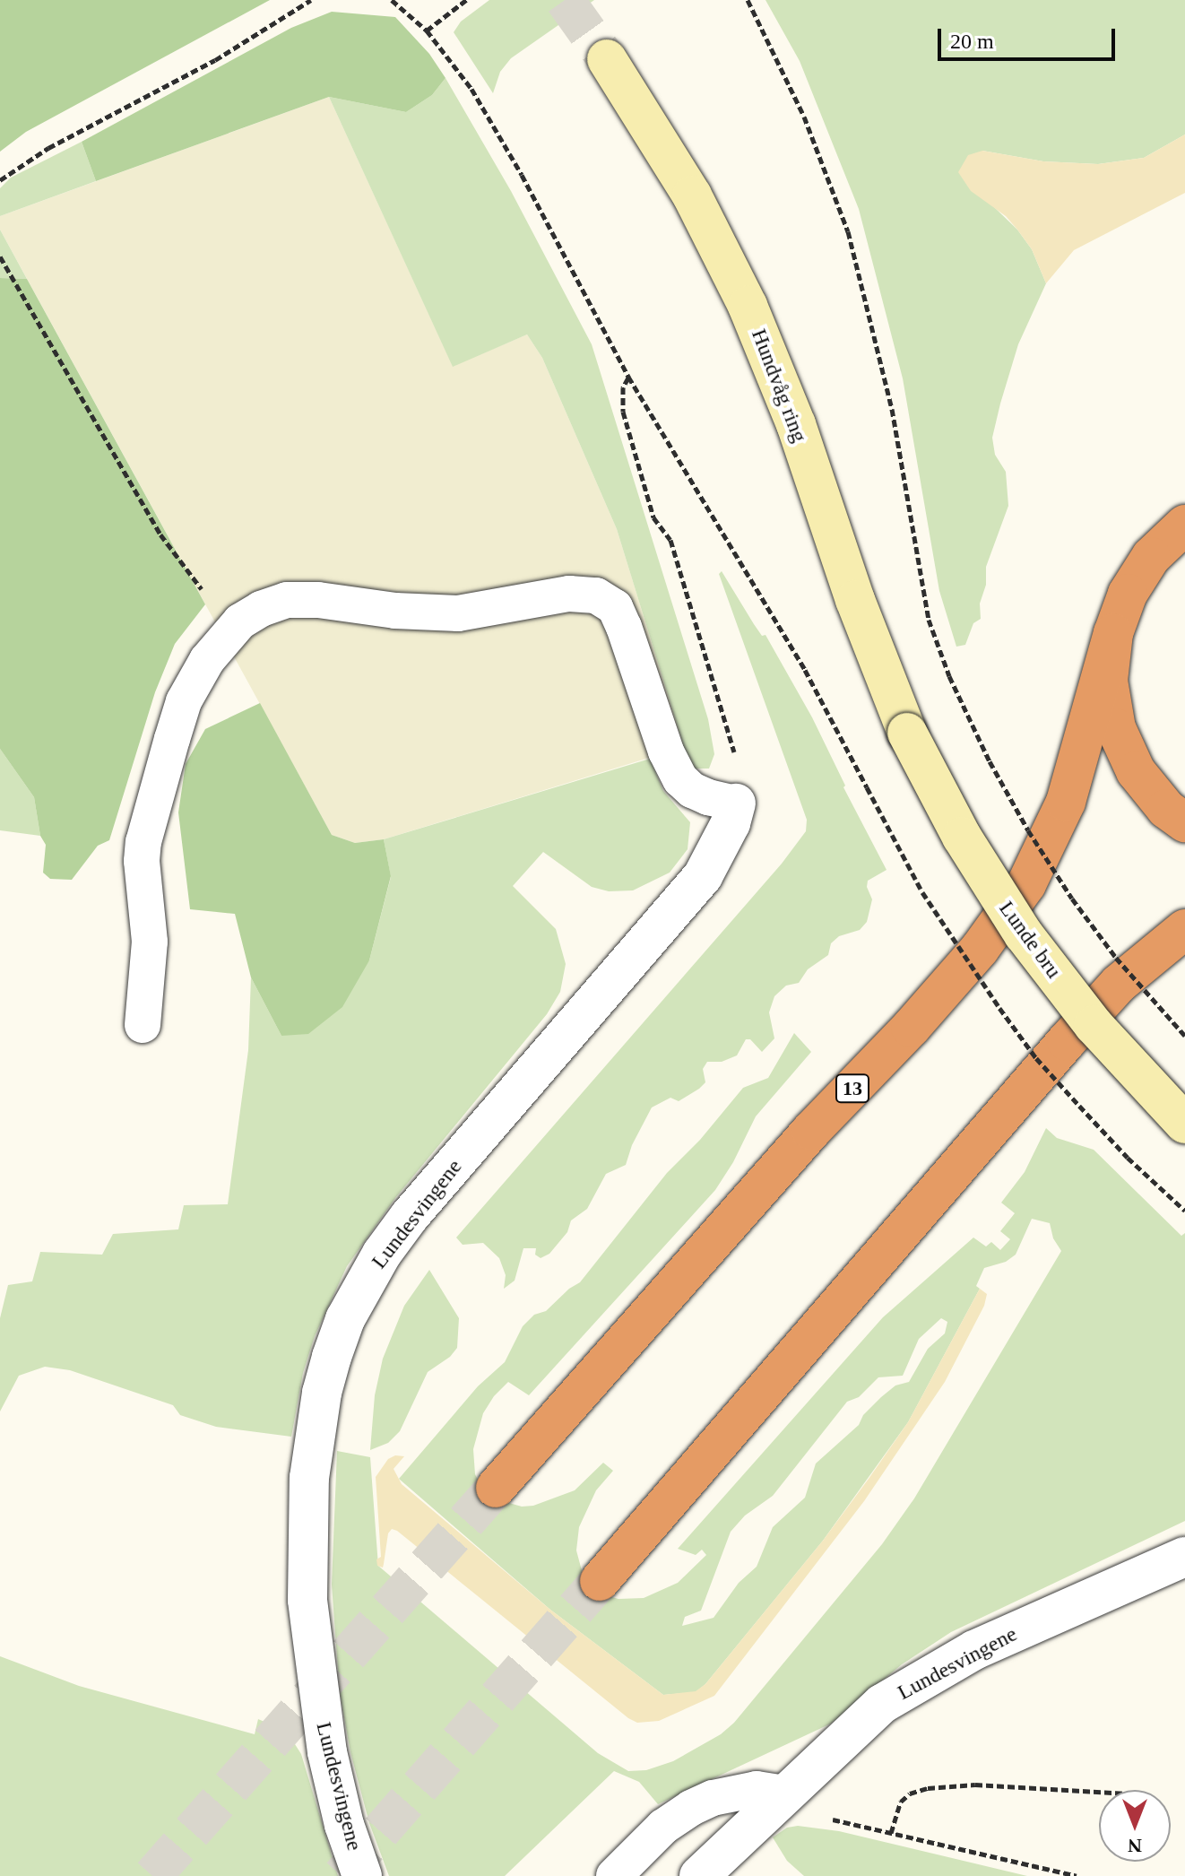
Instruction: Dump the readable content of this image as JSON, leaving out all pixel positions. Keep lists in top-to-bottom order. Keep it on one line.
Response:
{"streets":{"highway":["13"],"main road":["Hundvåg ring","Lunde bru"],"street":["Lundesvingene"]},"crossings":[["Hundvåg ring","Lunde bru"]],"scale_bar":"20 m","north":"bottom"}
